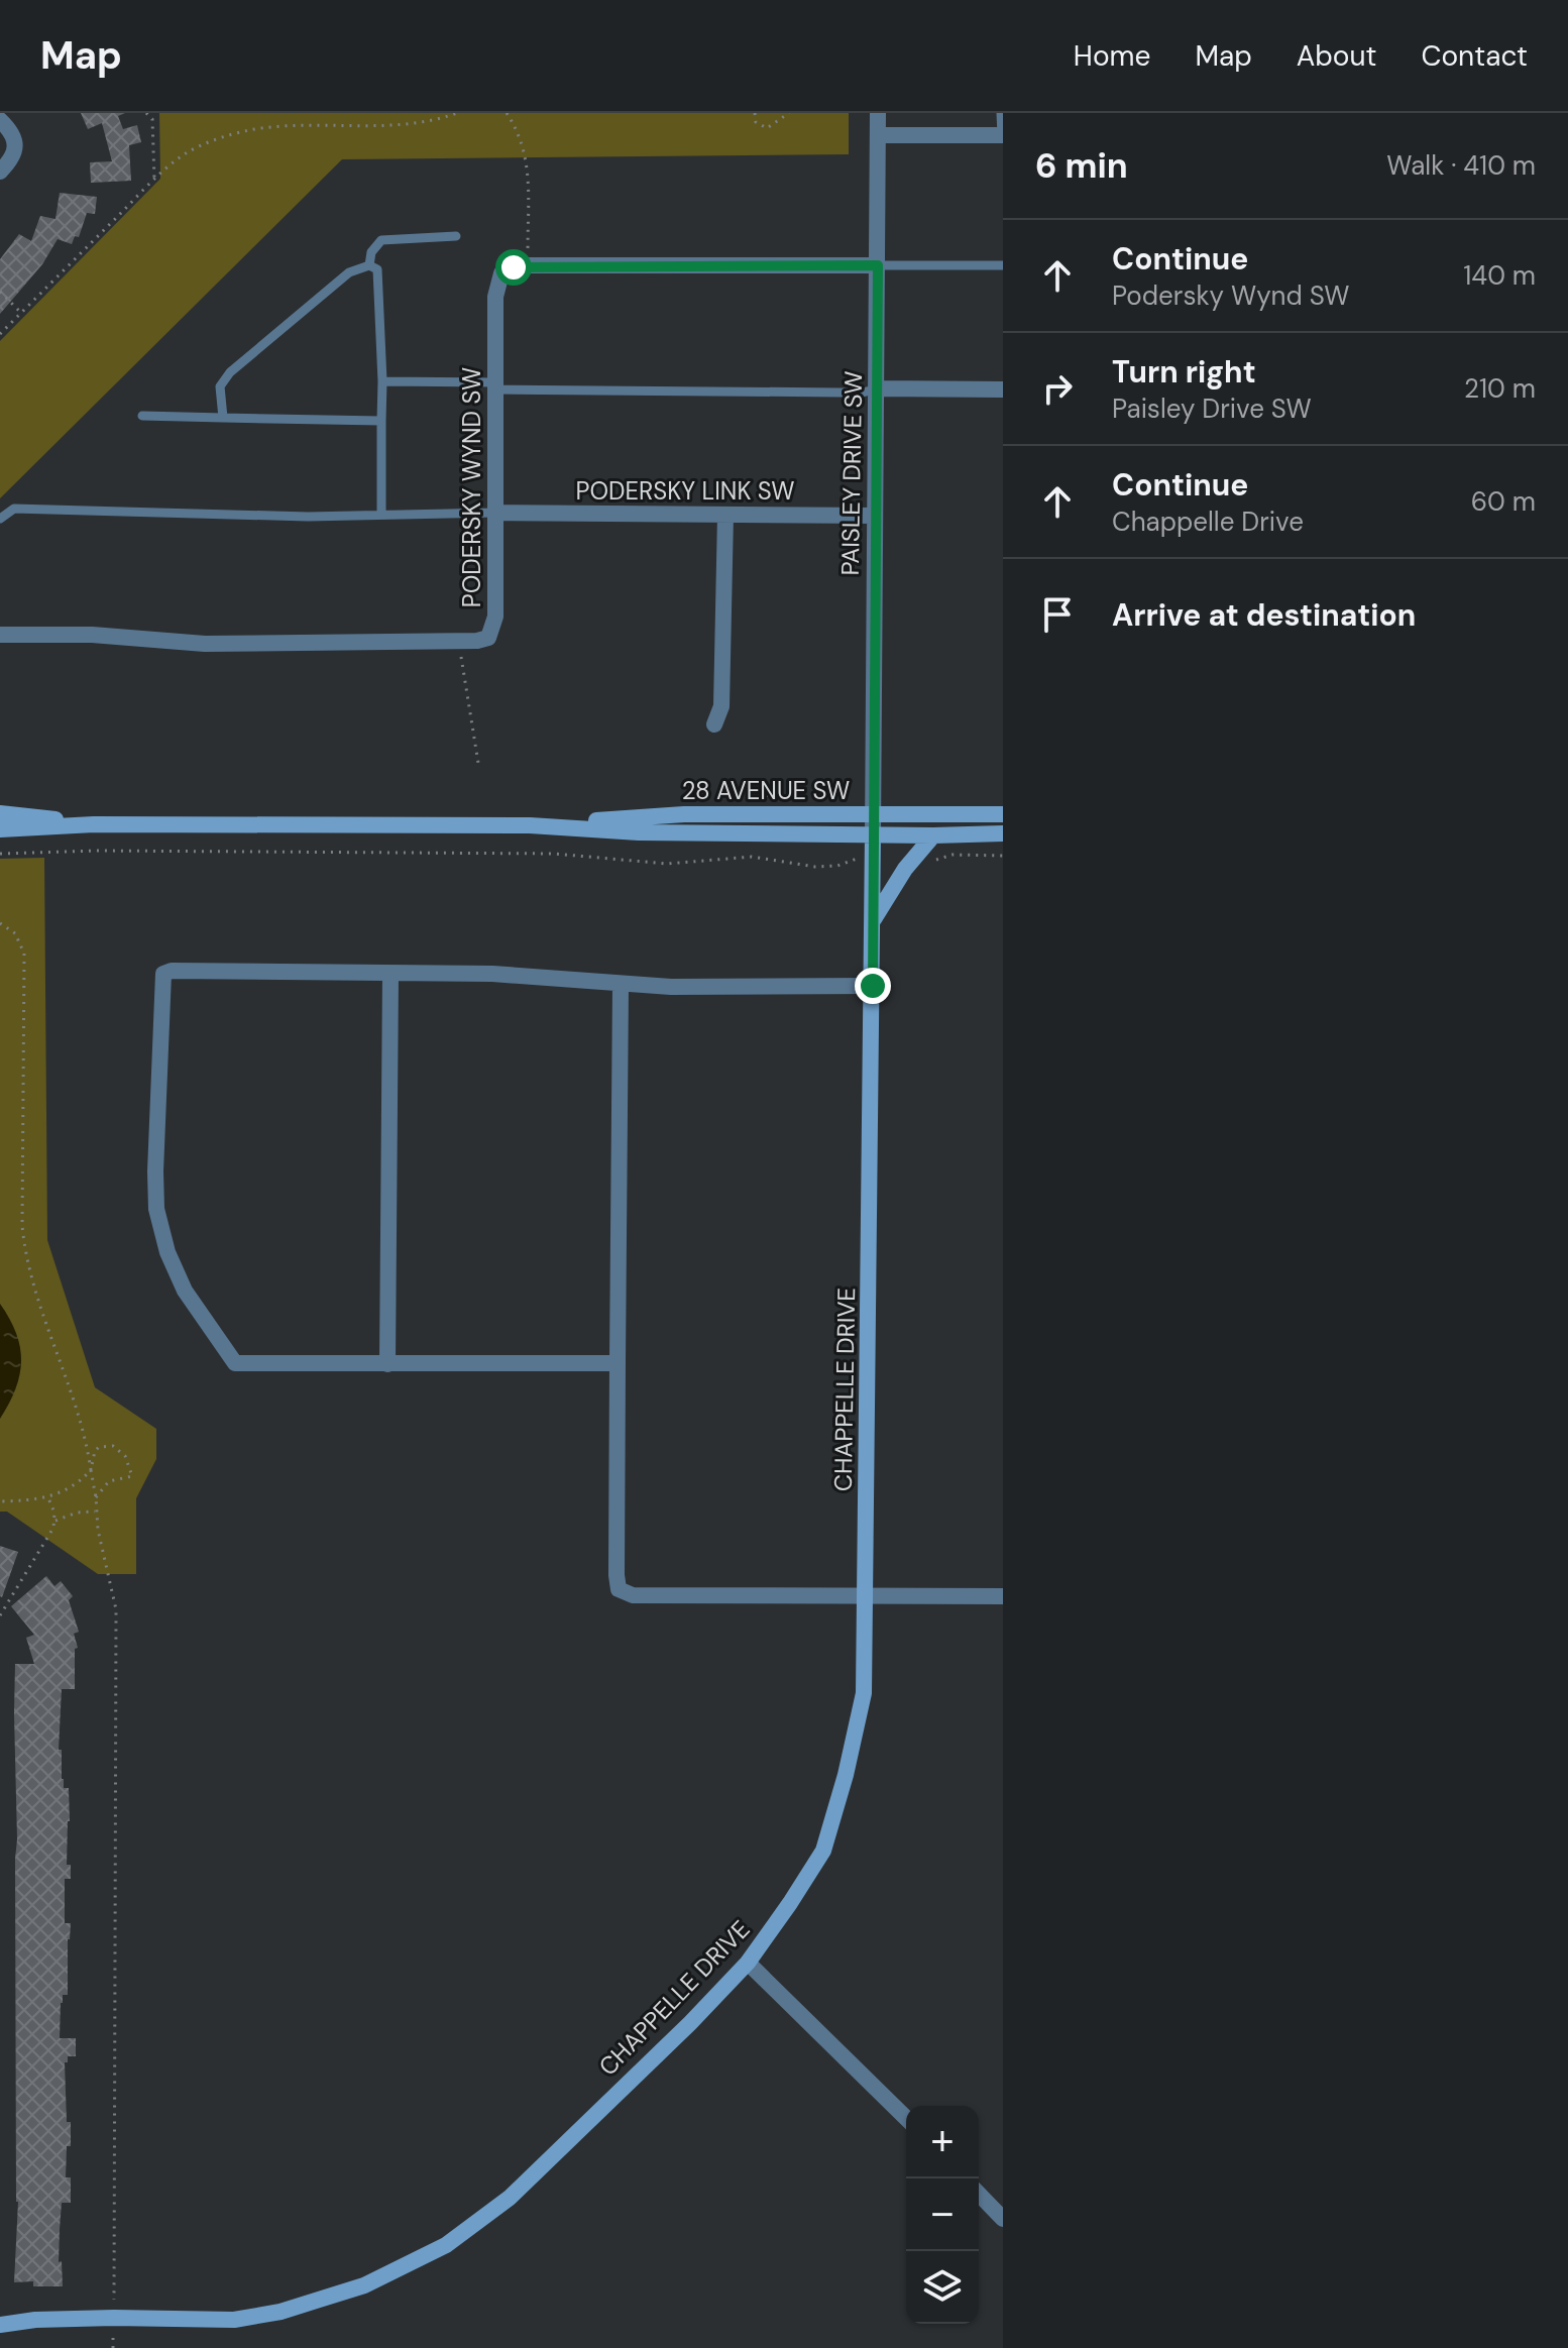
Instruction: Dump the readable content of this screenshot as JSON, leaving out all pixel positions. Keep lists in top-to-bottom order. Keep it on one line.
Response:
{"streets":{"street":["PAISLEY DRIVE SW","PODERSKY WYND SW","PODERSKY LINK SW","28 AVENUE SW","CHAPPELLE DRIVE"]},"crossings":[["PAISLEY DRIVE SW","PODERSKY LINK SW"],["PAISLEY DRIVE SW","28 AVENUE SW"],["PAISLEY DRIVE SW","CHAPPELLE DRIVE"],["PODERSKY WYND SW","PODERSKY LINK SW"],["28 AVENUE SW","CHAPPELLE DRIVE"]],"page":{"header":"Map","nav":["Home","Map","About","Contact"],"heading":["6 min","Walk · 410 m"],"list":[["Continue","Podersky Wynd SW","140 m"],["Turn right","Paisley Drive SW","210 m"],["Continue","Chappelle Drive","60 m"],"Arrive at destination"],"map_buttons":["+","−"]}}
